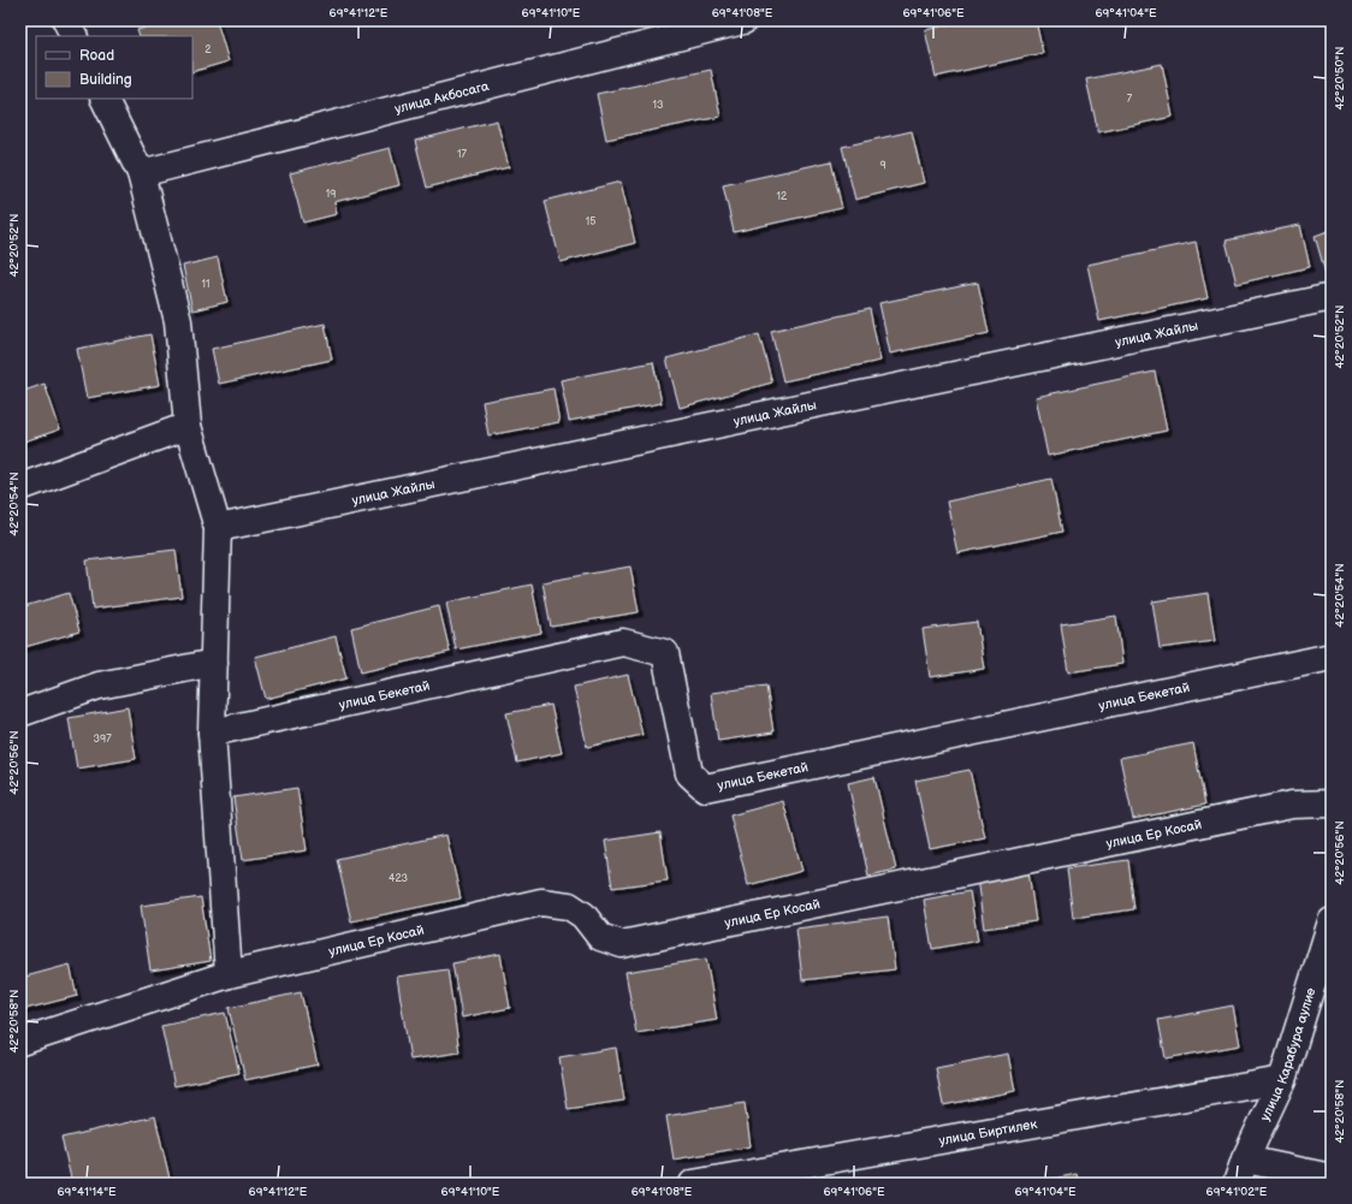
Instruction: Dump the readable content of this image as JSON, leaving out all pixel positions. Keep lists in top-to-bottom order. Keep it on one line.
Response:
{"streets":{"street":["улица Акбосага","улица Жайлы","улица Бекетай","улица Ер Косай","улица Карабура аулие","улица Биртилек"]},"crossings":[["улица Карабура аулие","улица Биртилек"]],"house_numbers":["2","7","13","17","9","19","12","15","11","397","423"],"legend":["Road","Building"],"coordinates":["69°41'12\"E","69°41'10\"E","69°41'08\"E","69°41'06\"E","69°41'04\"E","42°20'50\"N","42°20'52\"N","42°20'54\"N","42°20'56\"N","42°20'58\"N","69°41'14\"E","69°41'02\"E"]}
